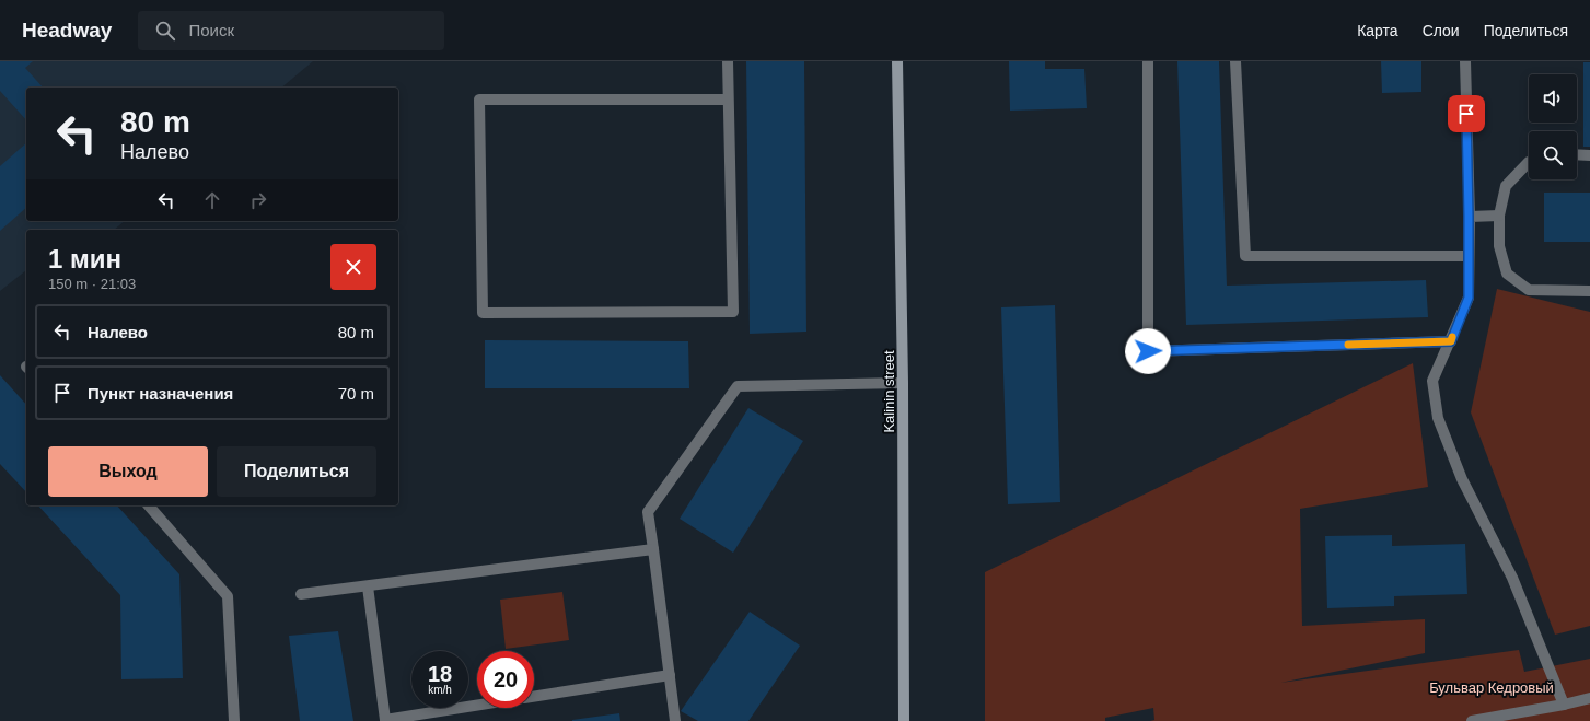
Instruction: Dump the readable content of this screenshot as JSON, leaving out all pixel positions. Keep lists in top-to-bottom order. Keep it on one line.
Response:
{"streets":{"main road":["Kalinin street"]},"parks":["Бульвар Кедровый"],"page":{"header":"Headway","search":"Поиск","nav":["Карта","Слои","Поделиться"],"turn":["80 m","Налево"],"heading":["1 мин","150 m · 21:03"],"list":[{"name":"Налево","value":"80 m"},{"name":"Пункт назначения","value":"70 m"}],"buttons":["Выход","Поделиться"],"speed":"18 km/h","limit":"20"}}
